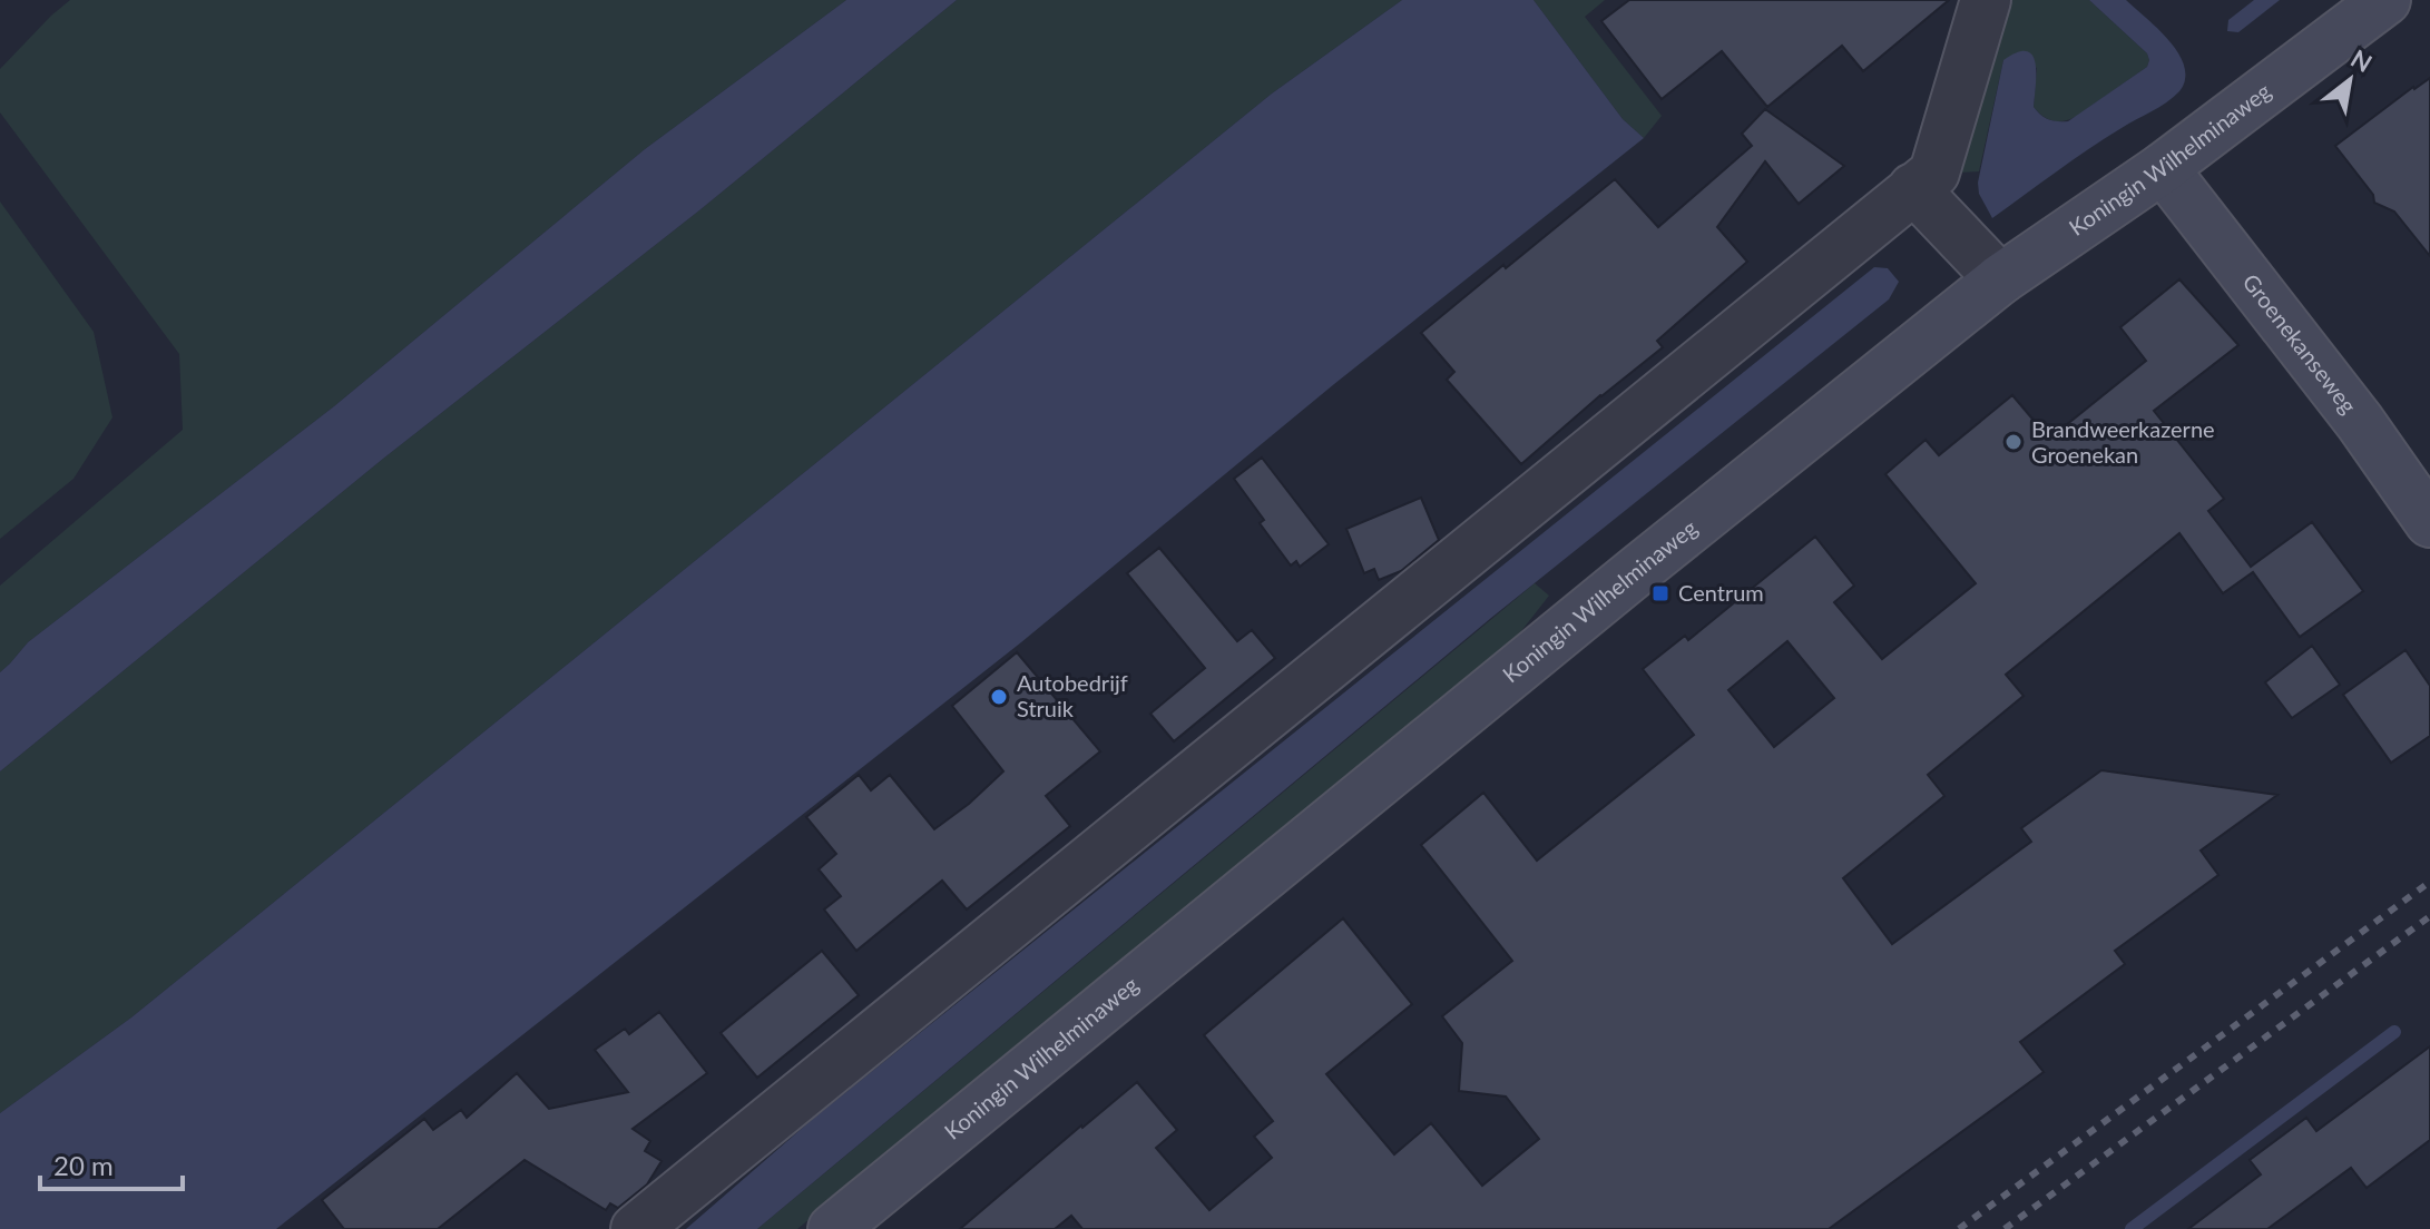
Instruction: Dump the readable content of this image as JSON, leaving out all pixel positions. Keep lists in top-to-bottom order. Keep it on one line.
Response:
{"streets":{"main road":["Koningin Wilhelminaweg","Groenekanseweg"]},"crossings":[["Koningin Wilhelminaweg","Groenekanseweg"]],"places":{"other":["Brandweerkazerne Groenekan","Autobedrijf Struik"],"transit":["Centrum"]},"scale_bar":"20 m","north":"top right"}
